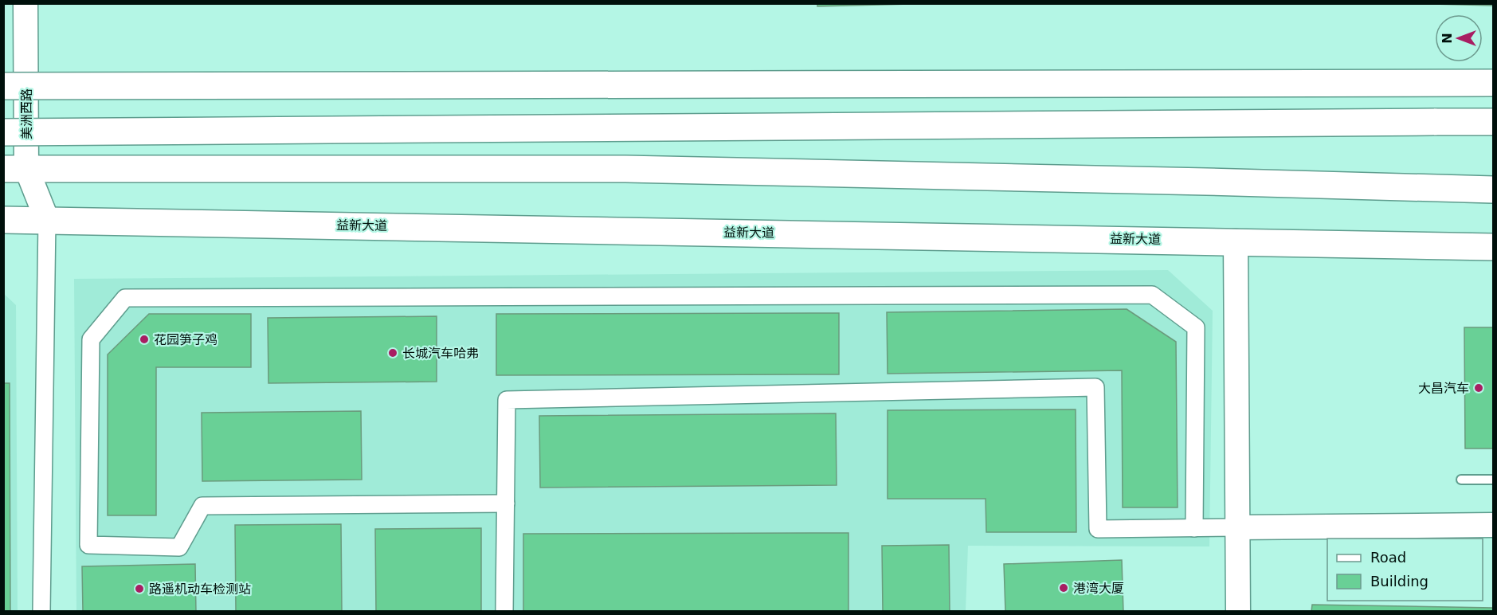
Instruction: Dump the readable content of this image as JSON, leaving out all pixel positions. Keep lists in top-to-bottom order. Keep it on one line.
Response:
{"streets":{"main road":["益新大道"],"street":["美洲西路"]},"crossings":[["美洲西路","益新大道"]],"places":["花园笋子鸡","长城汽车哈弗","大昌汽车","港湾大厦","路遥机动车检测站"],"legend":["Road","Building"],"north":"left"}
